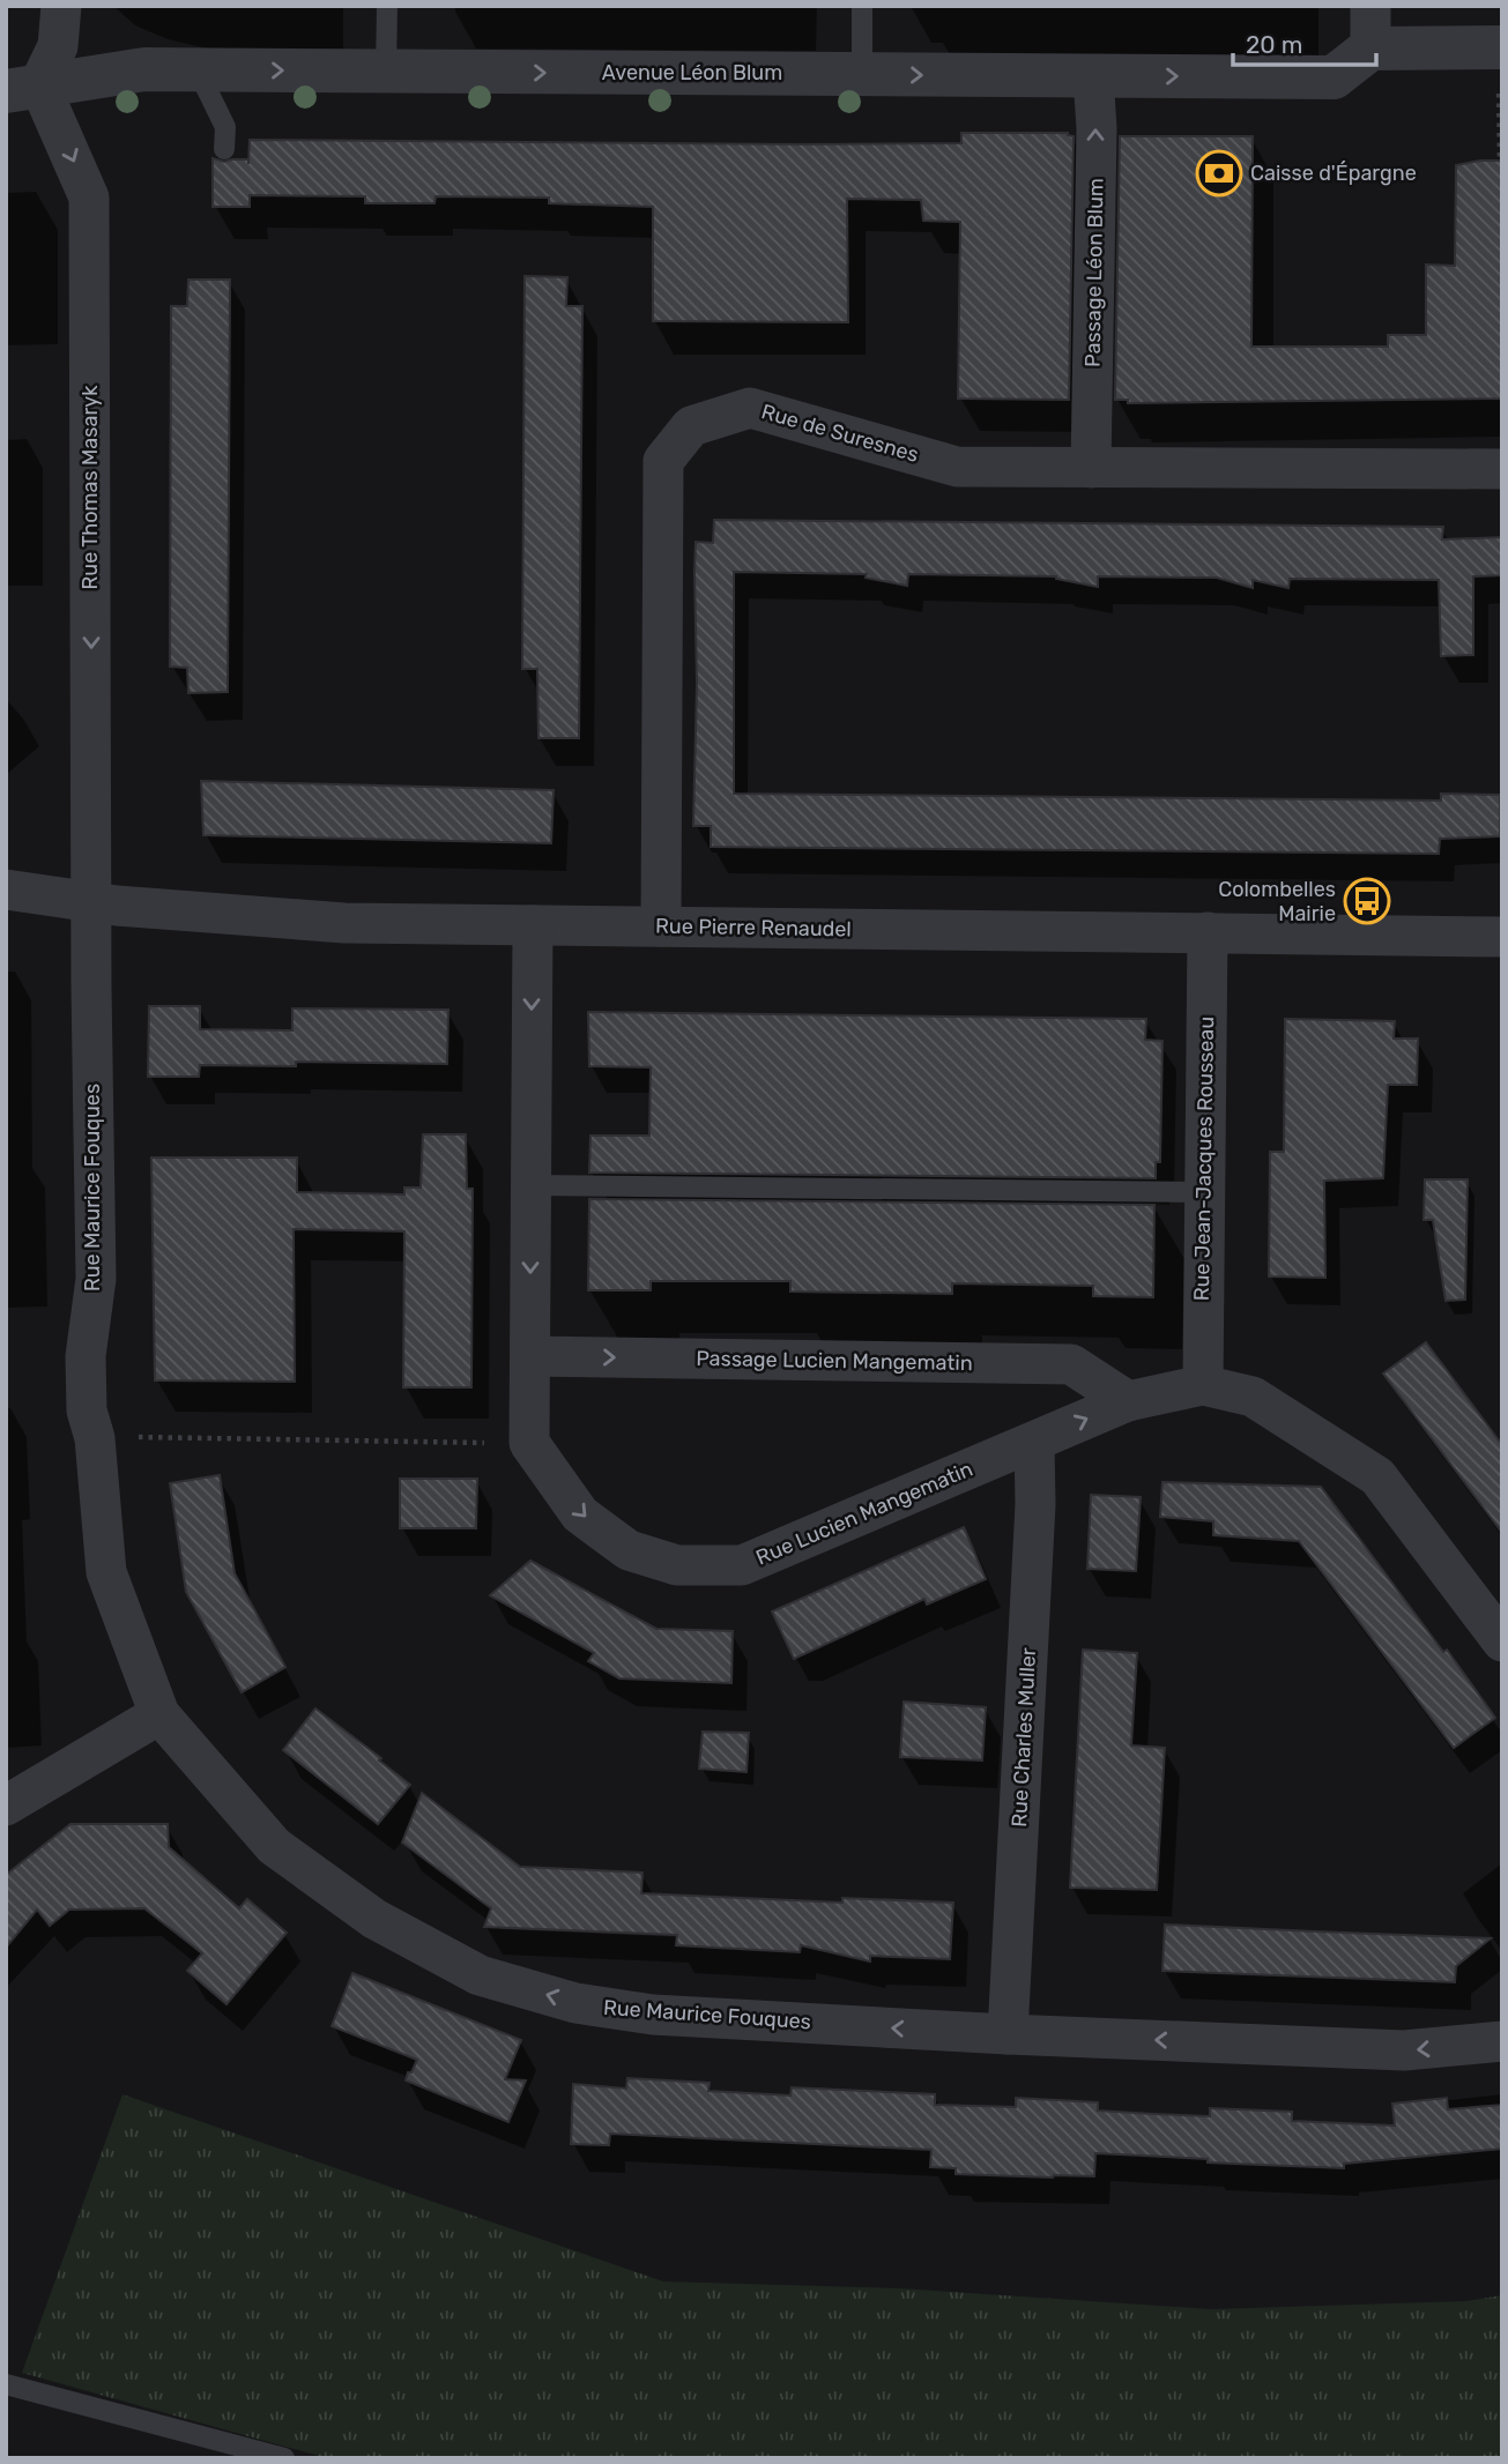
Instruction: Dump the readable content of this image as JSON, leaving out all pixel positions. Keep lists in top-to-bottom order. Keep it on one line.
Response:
{"streets":{"street":["Avenue Léon Blum","Passage Léon Blum","Rue de Suresnes","Rue Thomas Masaryk","Rue Pierre Renaudel","Rue Jean-Jacques Rousseau","Rue Maurice Fouques","Passage Lucien Mangematin","Rue Lucien Mangematin","Rue Charles Muller"]},"crossings":[["Avenue Léon Blum","Passage Léon Blum"],["Avenue Léon Blum","Rue Thomas Masaryk"],["Passage Léon Blum","Rue de Suresnes"],["Rue de Suresnes","Rue Pierre Renaudel"],["Rue Thomas Masaryk","Rue Pierre Renaudel"],["Rue Thomas Masaryk","Rue Maurice Fouques"],["Rue Pierre Renaudel","Rue Jean-Jacques Rousseau"],["Rue Pierre Renaudel","Rue Maurice Fouques"],["Rue Pierre Renaudel","Rue Lucien Mangematin"],["Rue Jean-Jacques Rousseau","Rue Lucien Mangematin"],["Rue Maurice Fouques","Rue Charles Muller"],["Passage Lucien Mangematin","Rue Lucien Mangematin"],["Rue Lucien Mangematin","Rue Charles Muller"]],"one_way":["Avenue Léon Blum","Passage Léon Blum","Rue Thomas Masaryk","Rue Maurice Fouques","Passage Lucien Mangematin"],"places":{"bank":["Caisse d'Épargne"],"bus stop":["Colombelles Mairie"]},"scale_bar":"20 m"}
